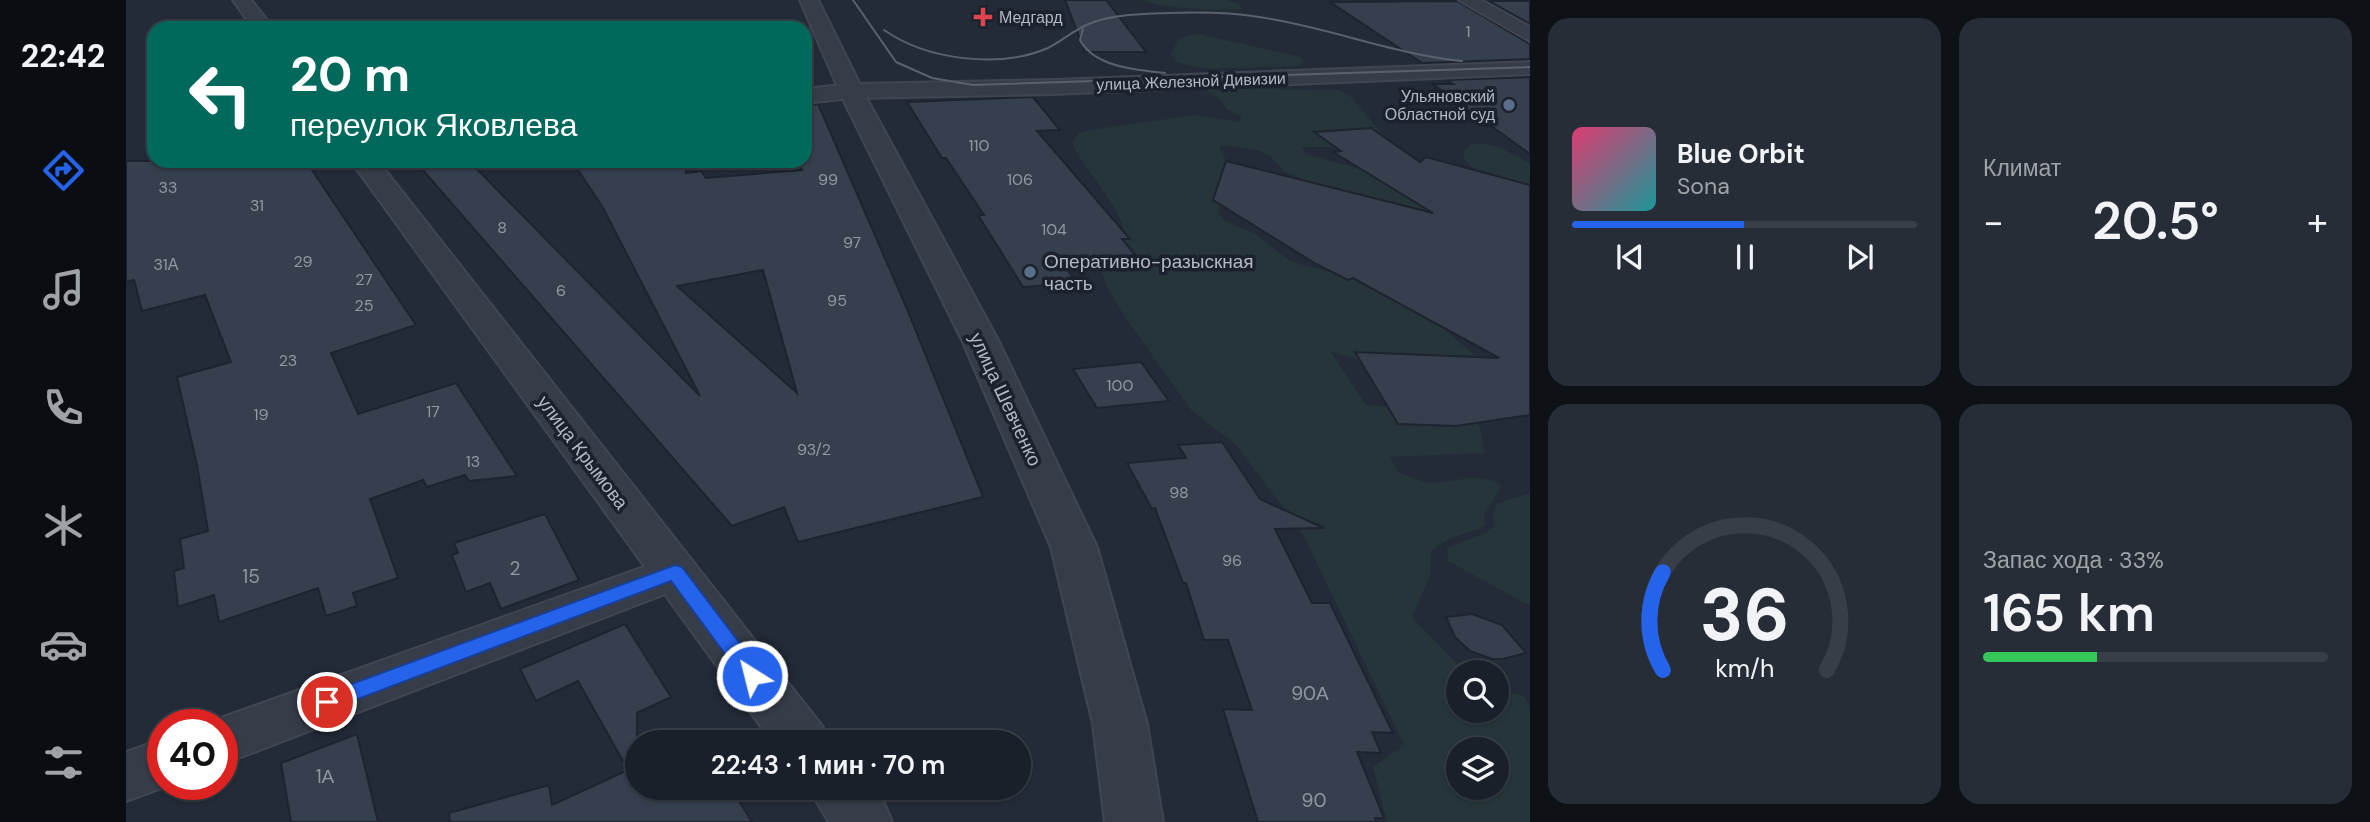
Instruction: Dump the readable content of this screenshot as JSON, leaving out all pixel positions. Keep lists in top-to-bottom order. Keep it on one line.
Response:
{"streets":{"street":["улица Железной Дивизии","улица Шевченко","улица Крымова"]},"crossings":[["улица Железной Дивизии","улица Шевченко"]],"places":{"health":["Медгард"],"other":["Ульяновский Областной суд","Оперативно-разыскная часть"]},"house_numbers":["1","110","99","106","33","31","8","104","97","29","31А","27","6","95","25","23","100","17","19","93/2","13","98","96","2","15","90А","1А","90"],"page":{"tabs":"22:42","tile":["Климат",["Запас хода · 33%","165 km"]],"turn":["20 m","переулок Яковлева"],"song":["Blue Orbit","Sona"],"heat":["−","20.5°","+"],"limit":"40","trip":"22:43 · 1 мин · 70 m","gauge":["36","km/h"]}}
